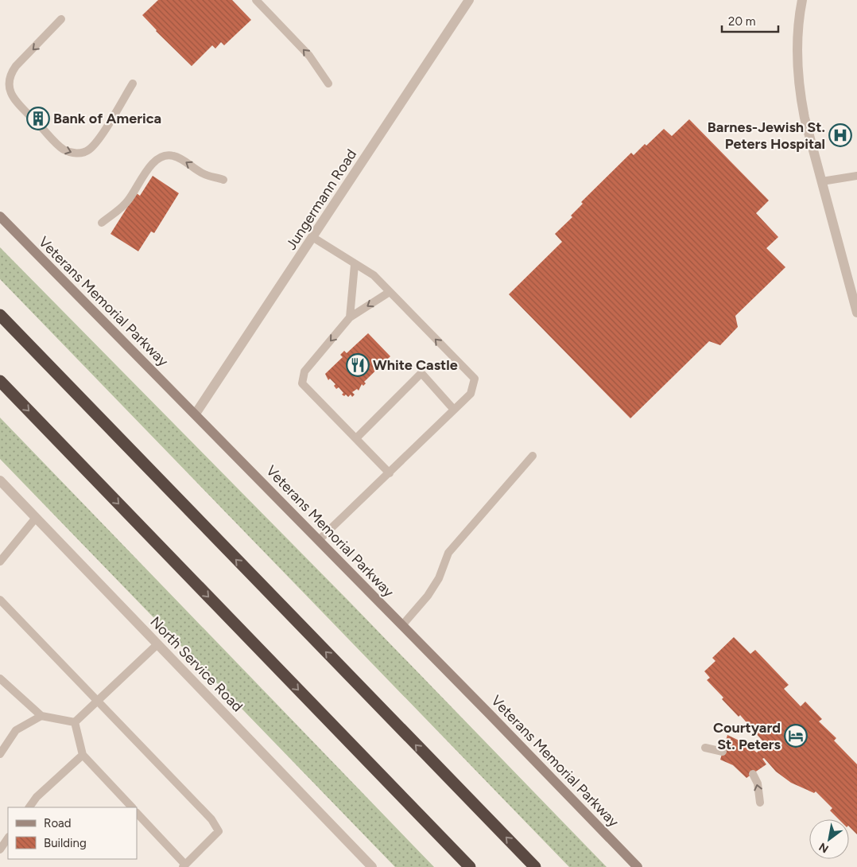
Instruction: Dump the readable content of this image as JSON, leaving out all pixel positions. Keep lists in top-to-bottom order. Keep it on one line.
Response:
{"streets":{"main road":["Veterans Memorial Parkway"],"street":["Jungermann Road","North Service Road"]},"crossings":[["Jungermann Road","Veterans Memorial Parkway"]],"places":{"building":["Bank of America"],"hospital":["Barnes-Jewish St. Peters Hospital"],"restaurant":["White Castle"],"hotel":["Courtyard St. Peters"]},"legend":["Road","Building"],"scale_bar":"20 m","north":"bottom left"}
